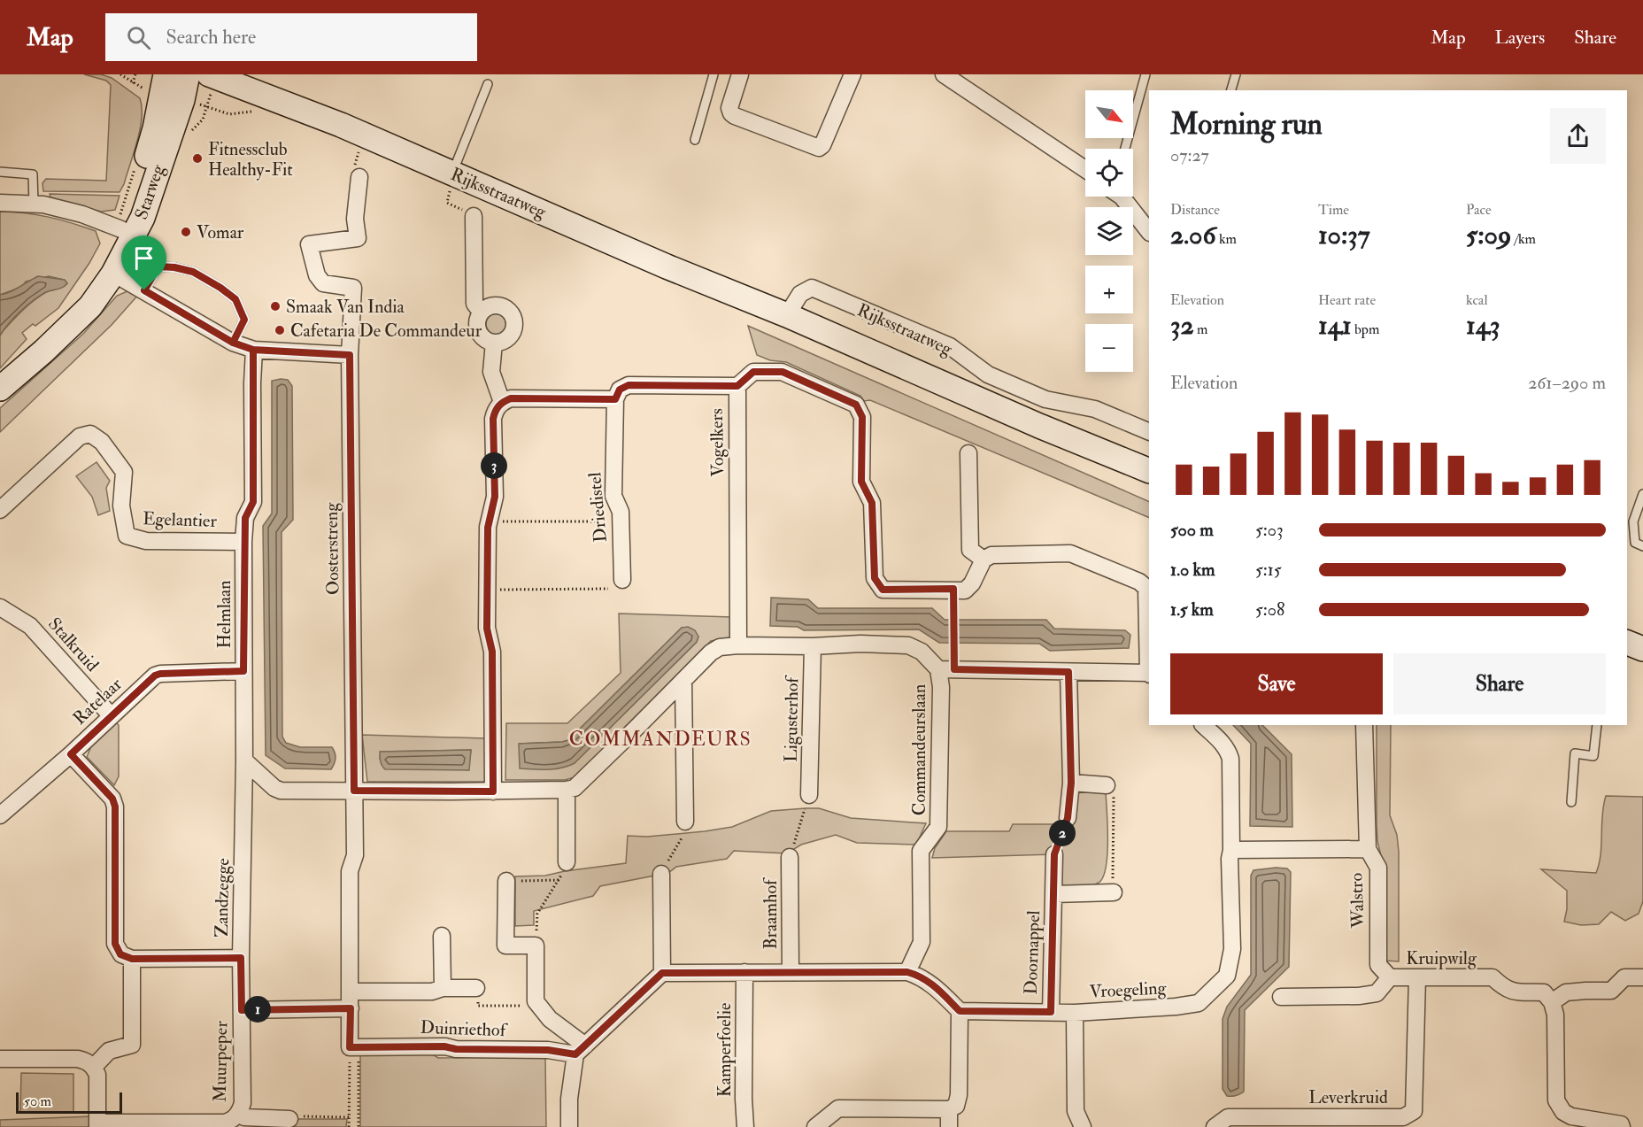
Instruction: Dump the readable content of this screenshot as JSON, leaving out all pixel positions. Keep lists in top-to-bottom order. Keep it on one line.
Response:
{"streets":{"main road":["Starweg","Rijksstraatweg"],"street":["Vogelkers","Driedistel","Egelantier","Oosterstreng","Helmlaan","Stalkruid","Ratelaar","Ligusterhof","Commandeurslaan","Zandzegge","Walstro","Braamhof","Doornappel","Kruipwilg","Vroegeling","Duinriethof","Kamperfoelie","Muurpeper","Leverkruid"]},"crossings":[["Vogelkers","Driedistel"],["Vogelkers","Commandeurslaan"],["Egelantier","Helmlaan"],["Oosterstreng","Duinriethof"],["Oosterstreng","Muurpeper"],["Helmlaan","Ratelaar"],["Helmlaan","Zandzegge"],["Stalkruid","Ratelaar"],["Ligusterhof","Commandeurslaan"],["Zandzegge","Muurpeper"],["Walstro","Kruipwilg"],["Doornappel","Vroegeling"],["Kruipwilg","Leverkruid"]],"districts":["COMMANDEURS"],"places":["Fitnessclub Healthy-Fit","Vomar","Smaak Van India","Cafetaria De Commandeur"],"scale_bar":"50 m","north":"bottom right","page":{"header":"Map","search":"Search here","nav":["Map","Layers","Share"],"map_buttons":["+","−"],"heading":["Morning run","07:27"],"stats":[["Distance","2.06 km"],["Time","10:37"],["Pace","5:09 /km"],["Elevation","32 m"],["Heart rate","141 bpm"],["kcal","143"]],"chart":["Elevation","261–290 m"],"pins":["3","2","1"],"list":[{"name":"500 m","note":"5:03"},{"name":"1.0 km","note":"5:15"},{"name":"1.5 km","note":"5:08"}],"buttons":["Save","Share"],"scale":"50 m"}}
